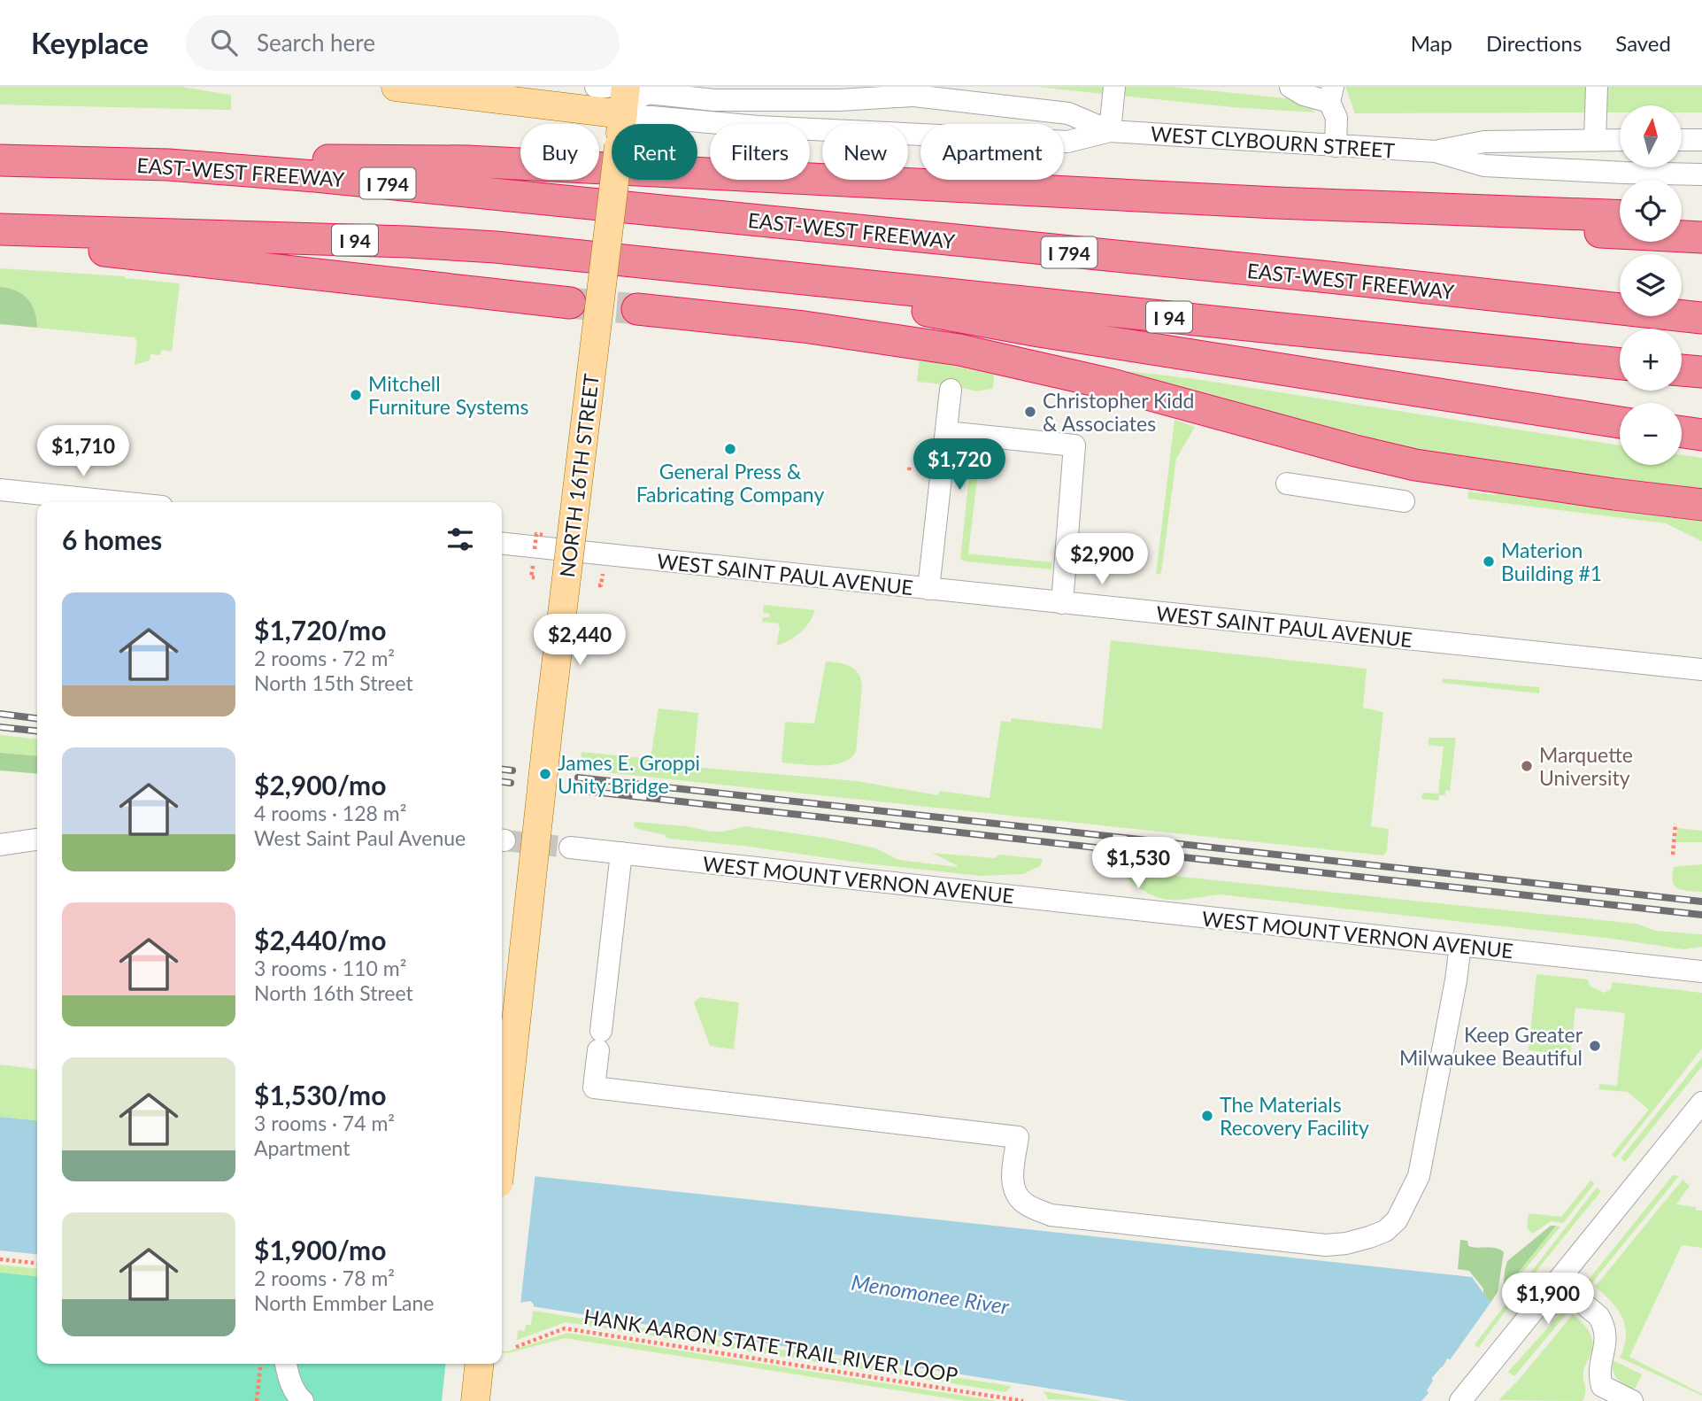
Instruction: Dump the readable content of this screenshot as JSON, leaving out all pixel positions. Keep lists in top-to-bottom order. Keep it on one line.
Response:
{"streets":{"highway":["EAST-WEST FREEWAY","I 794","I 94"],"main road":["WEST CLYBOURN STREET","NORTH 16TH STREET"],"street":["WEST SAINT PAUL AVENUE","WEST MOUNT VERNON AVENUE"],"path":["HANK AARON STATE TRAIL RIVER LOOP"]},"crossings":[["WEST CLYBOURN STREET","NORTH 16TH STREET"]],"water":["Menomonee River"],"places":["Mitchell Furniture Systems","Christopher Kidd & Associates","General Press & Fabricating Company","Materion Building #1","Marquette University","James E. Groppi Unity Bridge","Keep Greater Milwaukee Beautiful","The Materials Recovery Facility"],"north":"top","page":{"header":"Keyplace","search":"Search here","nav":["Map","Directions","Saved"],"map_buttons":["+","−"],"chip":["Buy","Rent","Filters","New","Apartment"],"price":["$1,710","$1,720","$2,900","$2,440","$1,530","$1,900"],"heading":"6 homes","list":[{"name":"$1,720/mo","note":"2 rooms · 72 m² · North 15th Street"},{"name":"$2,900/mo","note":"4 rooms · 128 m² · West Saint Paul Avenue"},{"name":"$2,440/mo","note":"3 rooms · 110 m² · North 16th Street"},{"name":"$1,530/mo","note":"3 rooms · 74 m² · Apartment"},{"name":"$1,900/mo","note":"2 rooms · 78 m² · North Emmber Lane"}]}}
